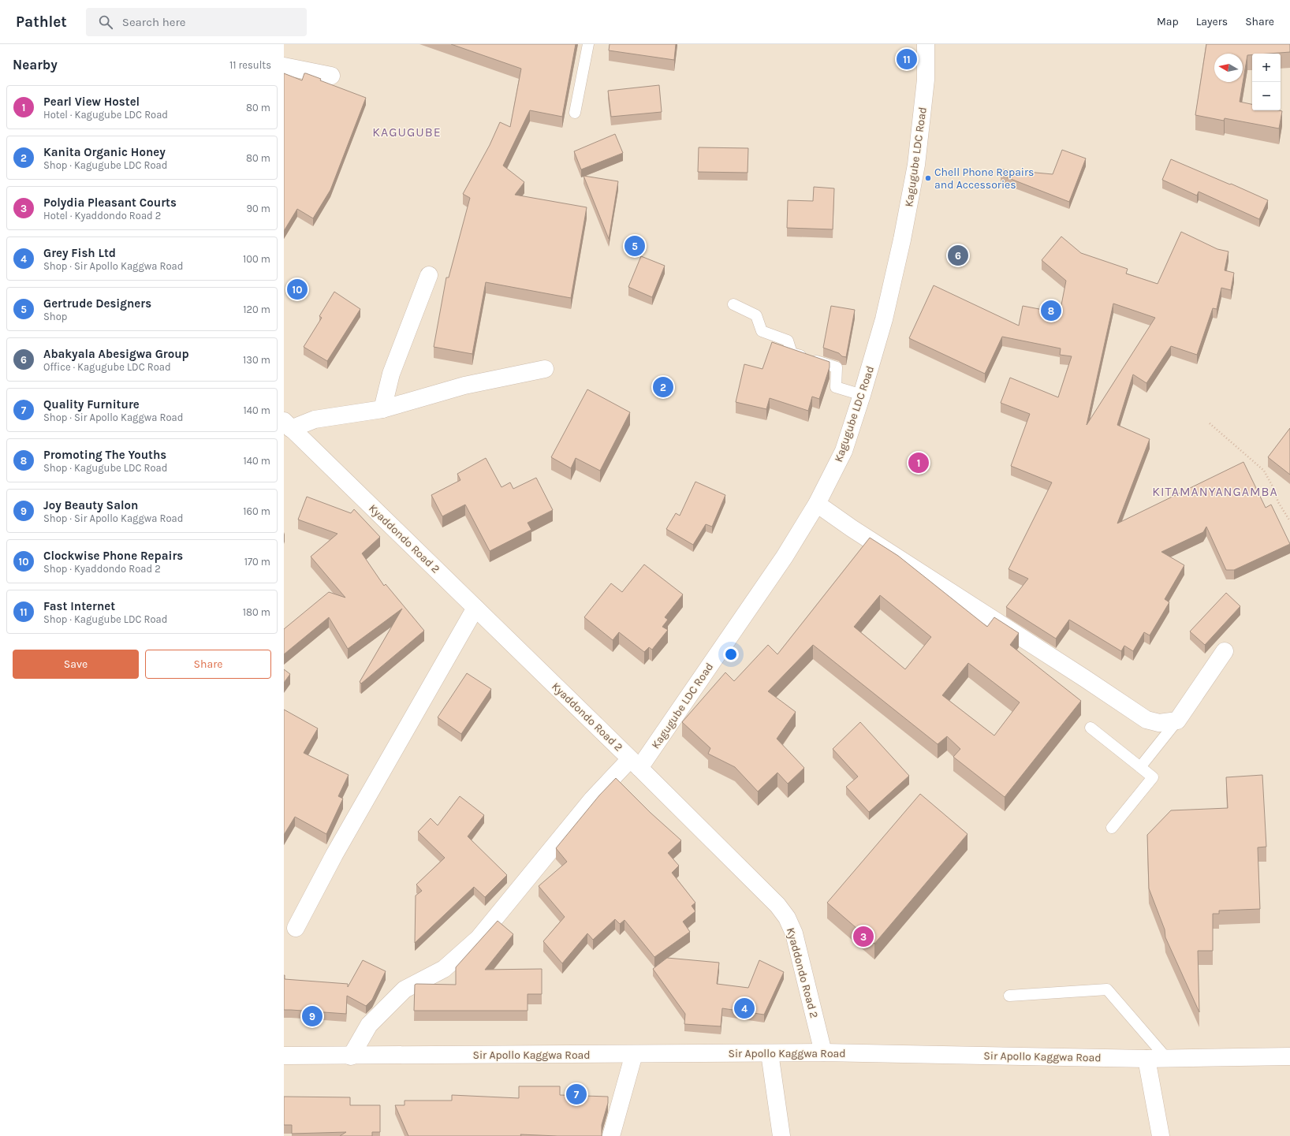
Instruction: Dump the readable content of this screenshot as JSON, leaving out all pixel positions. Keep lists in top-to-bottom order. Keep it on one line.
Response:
{"streets":{"street":["Kagugube LDC Road","Kyaddondo Road 2","Sir Apollo Kaggwa Road"]},"crossings":[["Kagugube LDC Road","Kyaddondo Road 2"],["Kagugube LDC Road","Sir Apollo Kaggwa Road"],["Kyaddondo Road 2","Sir Apollo Kaggwa Road"]],"districts":["KAGUGUBE","KITAMANYANGAMBA"],"places":["Chell Phone Repairs and Accessories"],"north":"left","page":{"header":"Pathlet","search":"Search here","nav":["Map","Layers","Share"],"heading":["Nearby","11 results"],"pins":["11","5","6","10","8","2","1","3","4","9","7"],"map_buttons":["+","−"],"list":[{"mark":"1","name":"Pearl View Hostel","note":"Hotel · Kagugube LDC Road","value":"80 m"},{"mark":"2","name":"Kanita Organic Honey","note":"Shop · Kagugube LDC Road","value":"80 m"},{"mark":"3","name":"Polydia Pleasant Courts","note":"Hotel · Kyaddondo Road 2","value":"90 m"},{"mark":"4","name":"Grey Fish Ltd","note":"Shop · Sir Apollo Kaggwa Road","value":"100 m"},{"mark":"5","name":"Gertrude Designers","note":"Shop","value":"120 m"},{"mark":"6","name":"Abakyala Abesigwa Group","note":"Office · Kagugube LDC Road","value":"130 m"},{"mark":"7","name":"Quality Furniture","note":"Shop · Sir Apollo Kaggwa Road","value":"140 m"},{"mark":"8","name":"Promoting The Youths","note":"Shop · Kagugube LDC Road","value":"140 m"},{"mark":"9","name":"Joy Beauty Salon","note":"Shop · Sir Apollo Kaggwa Road","value":"160 m"},{"mark":"10","name":"Clockwise Phone Repairs","note":"Shop · Kyaddondo Road 2","value":"170 m"},{"mark":"11","name":"Fast Internet","note":"Shop · Kagugube LDC Road","value":"180 m"}],"buttons":["Save","Share"]}}
